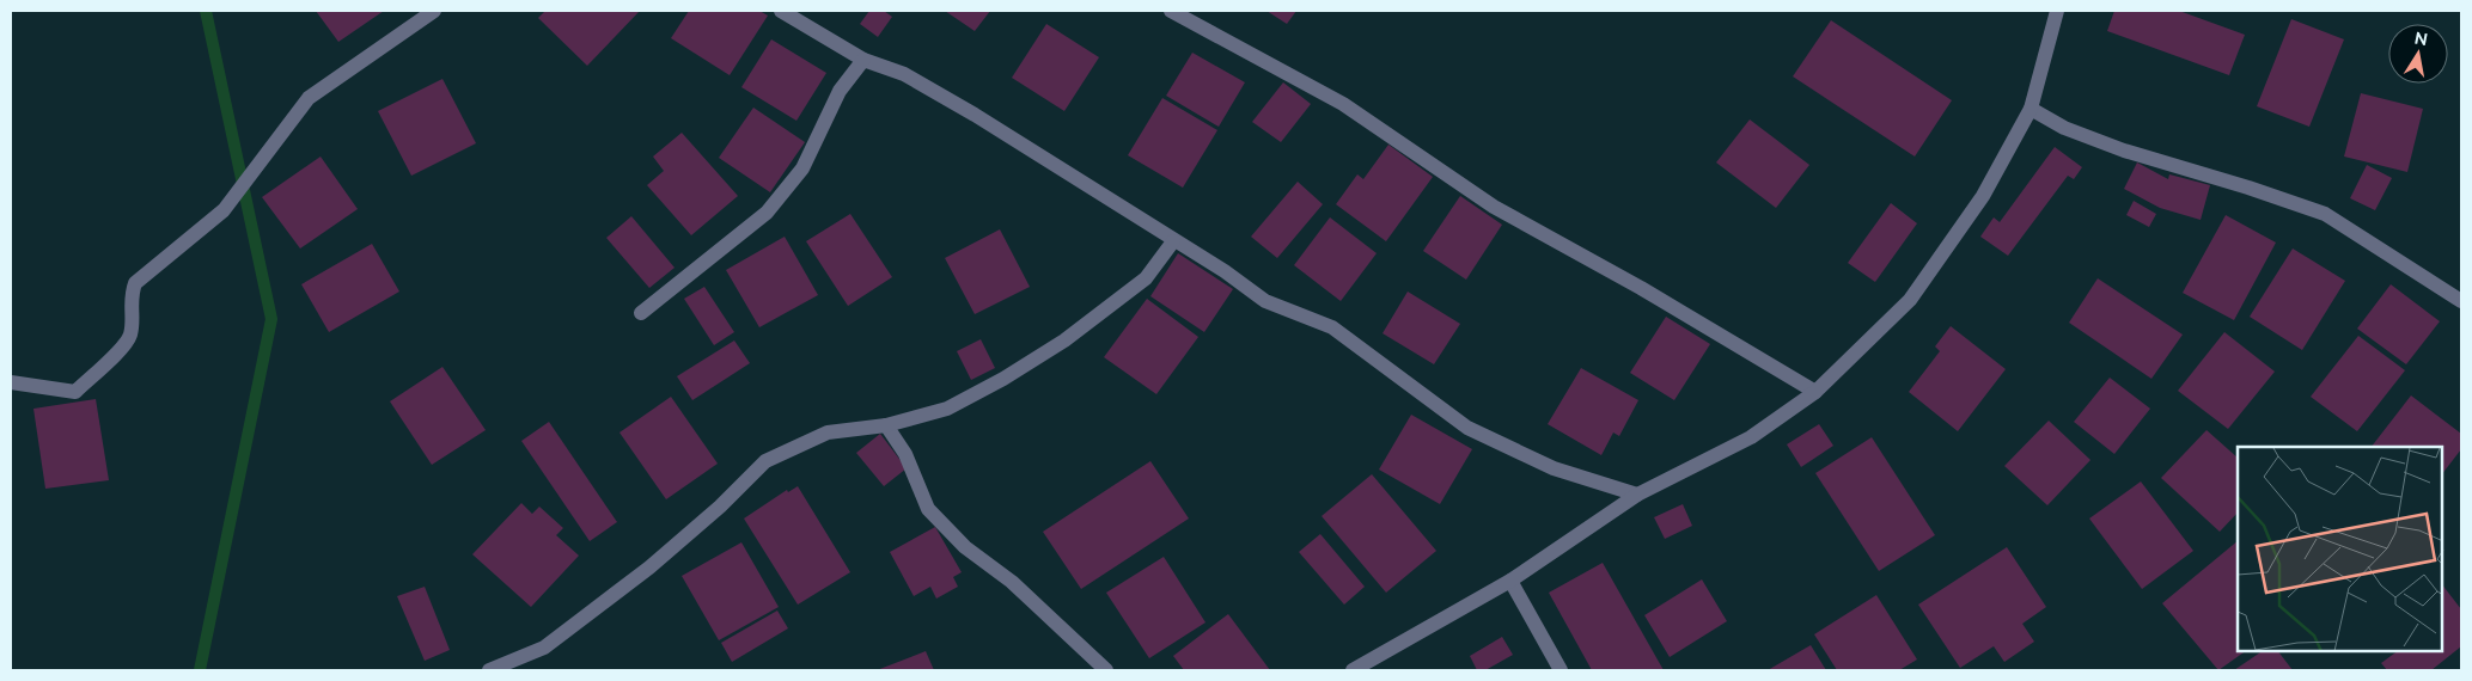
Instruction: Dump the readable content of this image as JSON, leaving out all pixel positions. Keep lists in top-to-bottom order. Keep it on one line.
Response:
{"north":"top"}
